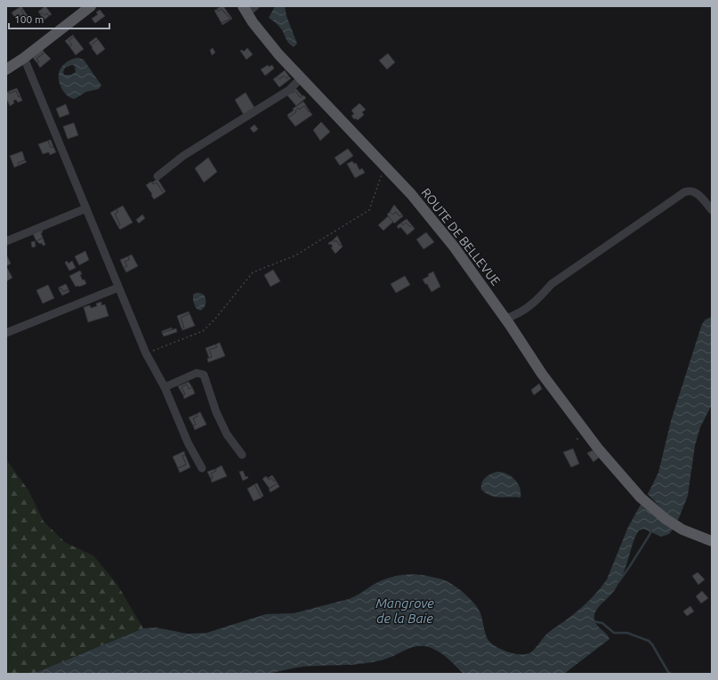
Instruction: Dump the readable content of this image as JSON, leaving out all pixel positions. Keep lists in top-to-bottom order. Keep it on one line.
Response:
{"streets":{"main road":["ROUTE DE BELLEVUE"]},"water":["Mangrove de la Baie"],"scale_bar":"100 m"}
